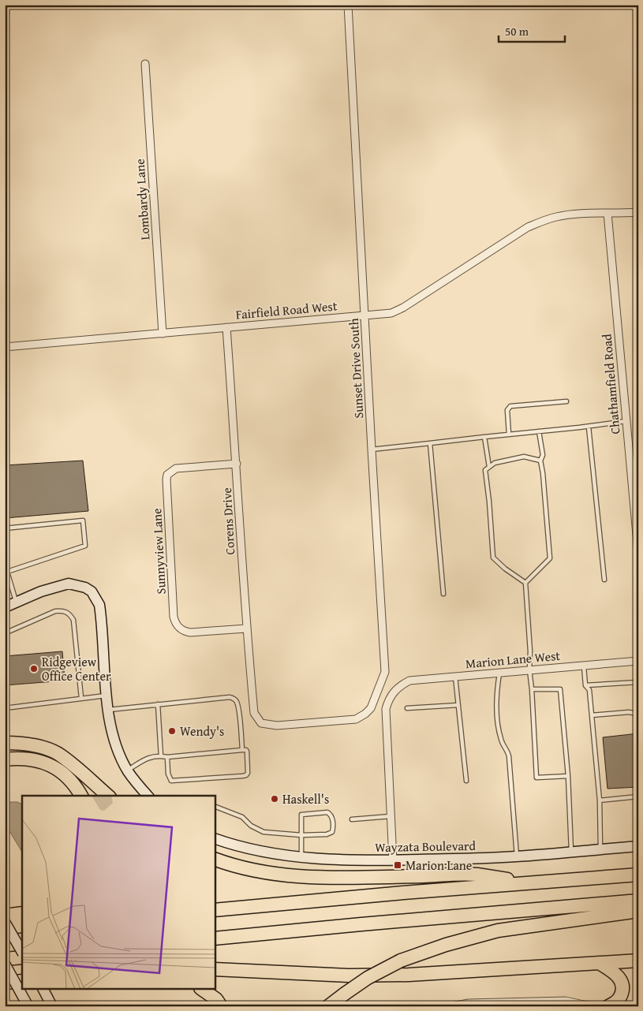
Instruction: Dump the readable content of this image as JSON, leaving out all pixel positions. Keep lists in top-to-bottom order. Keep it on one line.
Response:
{"streets":{"street":["Lombardy Lane","Fairfield Road West","Sunset Drive South","Chathamfield Road","Corens Drive","Sunnyview Lane","Marion Lane West","Wayzata Boulevard"]},"crossings":[["Lombardy Lane","Fairfield Road West"],["Fairfield Road West","Sunset Drive South"],["Fairfield Road West","Chathamfield Road"],["Fairfield Road West","Corens Drive"],["Sunset Drive South","Corens Drive"],["Corens Drive","Sunnyview Lane"]],"places":{"other":["Ridgeview Office Center","Wendy's","Haskell's"],"transit":["Marion Lane"]},"scale_bar":"50 m"}
